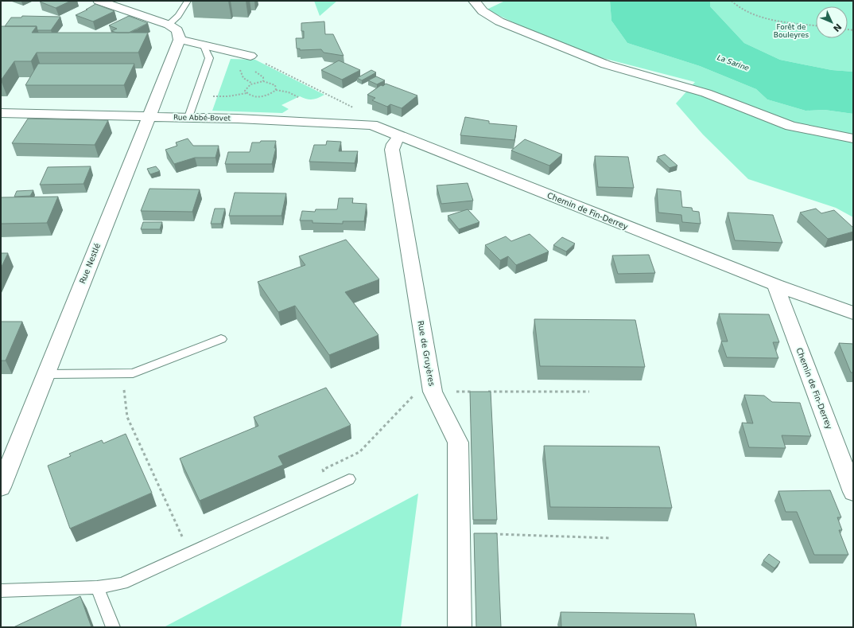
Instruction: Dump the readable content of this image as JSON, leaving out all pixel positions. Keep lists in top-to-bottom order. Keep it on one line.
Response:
{"streets":{"street":["Rue Abbé-Bovet","Chemin de Fin-Derrey","Rue Nestlé","Rue de Gruyères"]},"crossings":[["Rue Abbé-Bovet","Chemin de Fin-Derrey"],["Rue Abbé-Bovet","Rue Nestlé"],["Rue Abbé-Bovet","Rue de Gruyères"],["Chemin de Fin-Derrey","Rue de Gruyères"]],"water":["La Sarine"],"parks":["Forêt de Bouleyres"],"north":"bottom right"}
